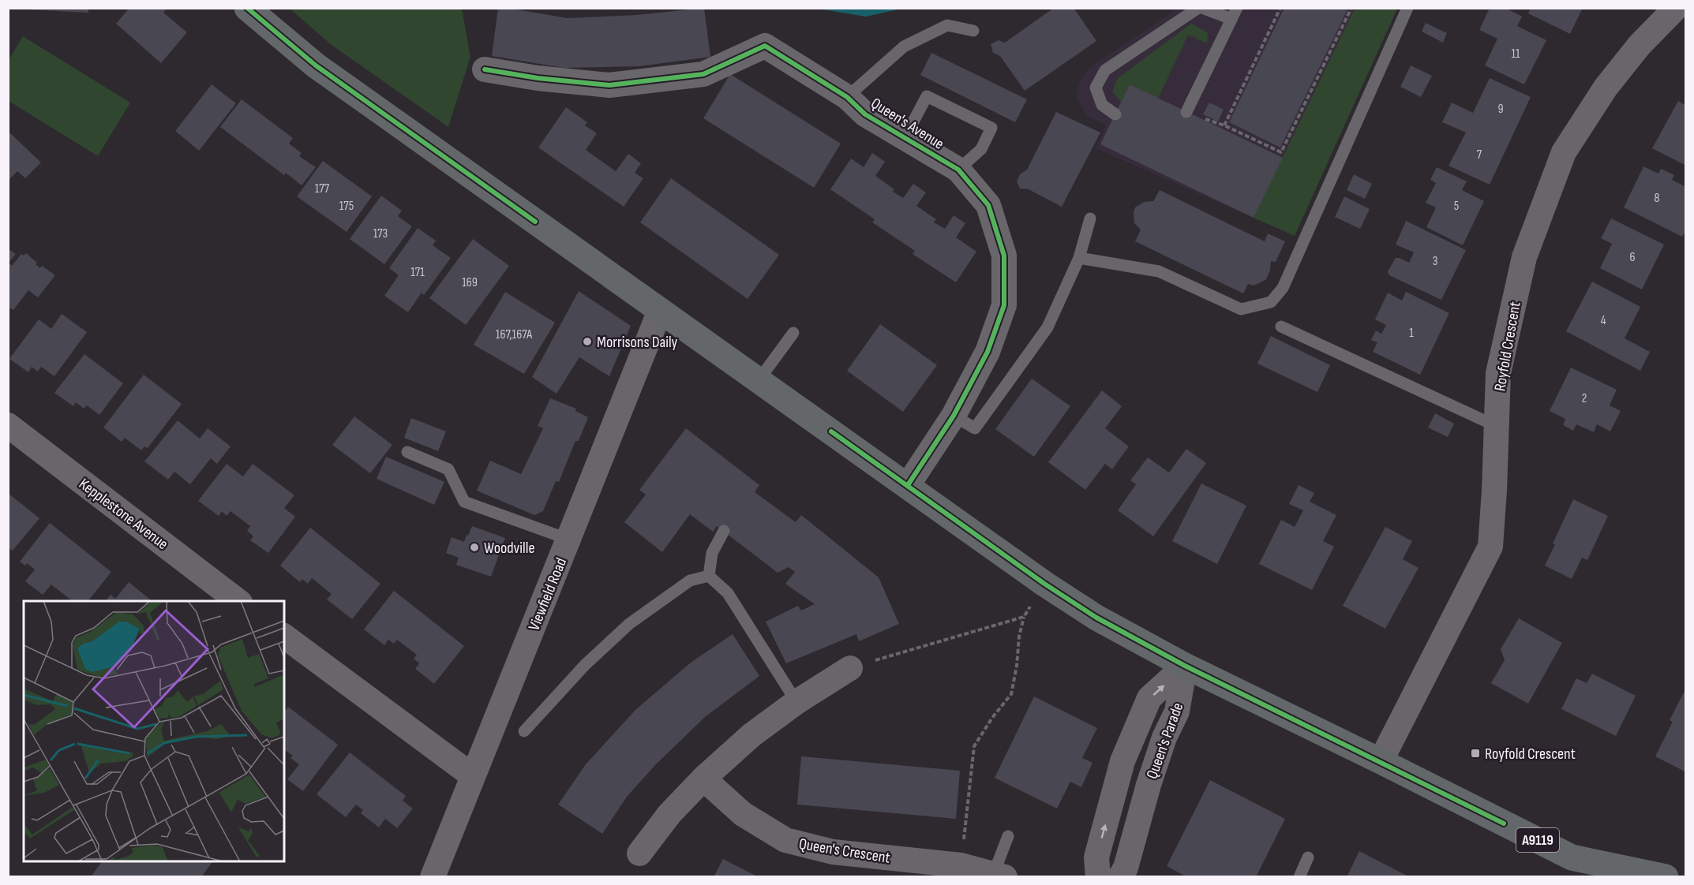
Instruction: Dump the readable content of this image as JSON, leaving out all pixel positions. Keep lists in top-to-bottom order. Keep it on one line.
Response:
{"streets":{"main road":["A9119"],"street":["Queen's Avenue","Royfold Crescent","Kepplestone Avenue","Viewfield Road","Queen's Parade","Queen's Crescent"]},"crossings":[["Queen's Avenue","A9119"],["Royfold Crescent","A9119"],["Viewfield Road","A9119"],["Queen's Parade","A9119"]],"places":{"other":["Morrisons Daily","Woodville"],"transit":["Royfold Crescent"]},"house_numbers":["11","9","7","177","8","175","5","173","6","3","171","169","4","1","167,167A","2"]}
